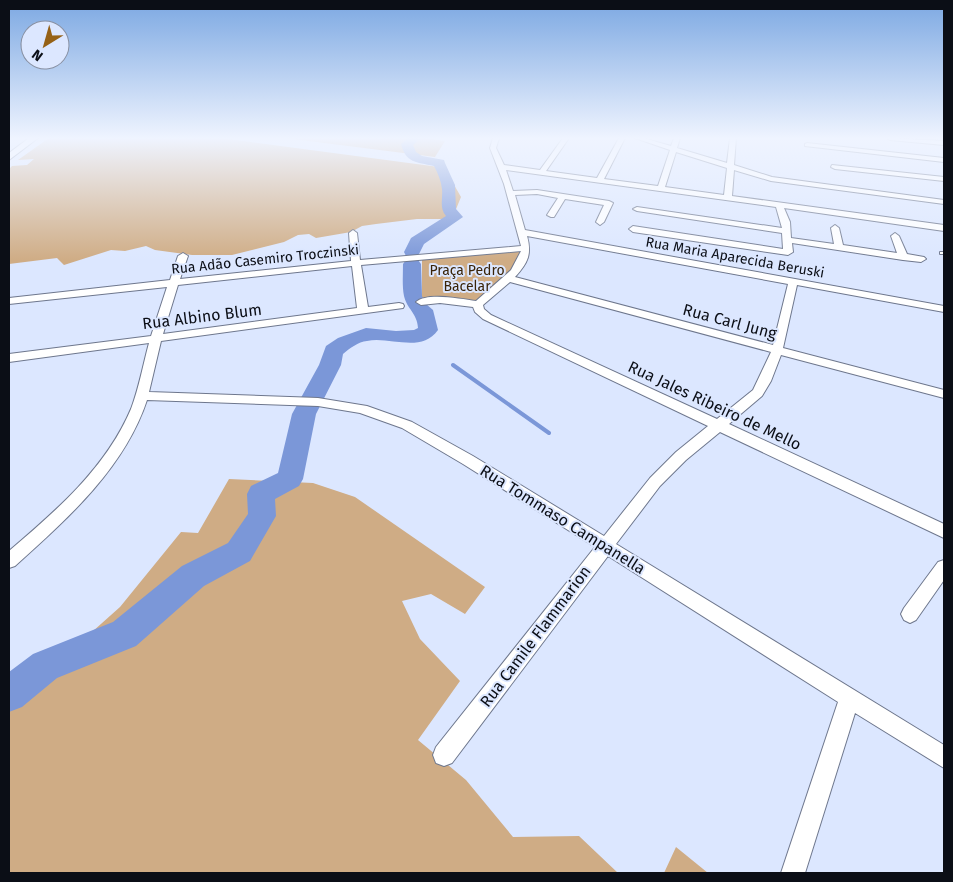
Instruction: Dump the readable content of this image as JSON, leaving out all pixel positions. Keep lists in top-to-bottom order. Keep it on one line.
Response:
{"streets":{"street":["Rua Maria Aparecida Beruski","Rua Adão Casemiro Troczinski","Rua Albino Blum","Rua Carl Jung","Rua Jales Ribeiro de Mello","Rua Tommaso Campanella","Rua Camile Flammarion"]},"crossings":[["Rua Maria Aparecida Beruski","Rua Camile Flammarion"],["Rua Carl Jung","Rua Camile Flammarion"],["Rua Jales Ribeiro de Mello","Rua Camile Flammarion"],["Rua Tommaso Campanella","Rua Camile Flammarion"]],"parks":["Praça Pedro Bacelar"],"north":"bottom left"}
